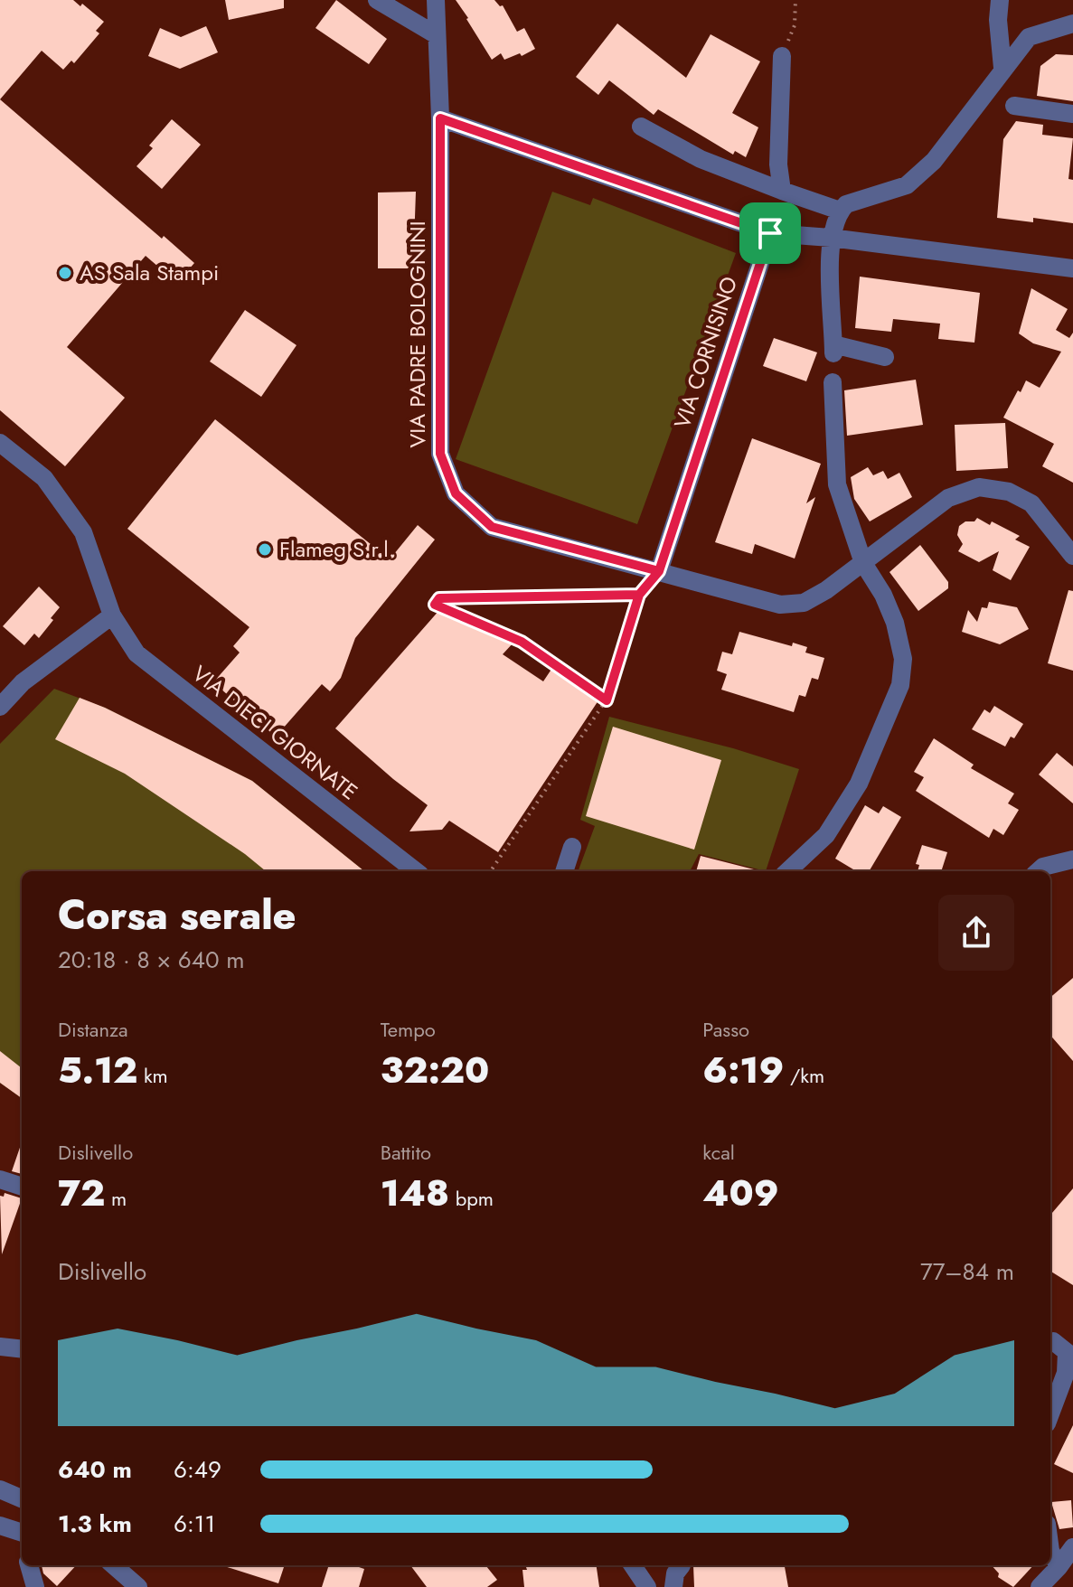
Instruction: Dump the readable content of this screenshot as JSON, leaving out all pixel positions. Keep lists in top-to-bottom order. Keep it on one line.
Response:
{"streets":{"street":["VIA PADRE BOLOGNINI","VIA CORNISINO","VIA DIECI GIORNATE"]},"crossings":[["VIA PADRE BOLOGNINI","VIA CORNISINO"]],"places":["AS Sala Stampi","Flameg S.r.l."],"page":{"heading":["Corsa serale","20:18 · 8 × 640 m"],"stats":[["Distanza","5.12 km"],["Tempo","32:20"],["Passo","6:19 /km"],["Dislivello","72 m"],["Battito","148 bpm"],["kcal","409"]],"chart":["Dislivello","77–84 m"],"list":[{"name":"640 m","note":"6:49"},{"name":"1.3 km","note":"6:11"}]}}
